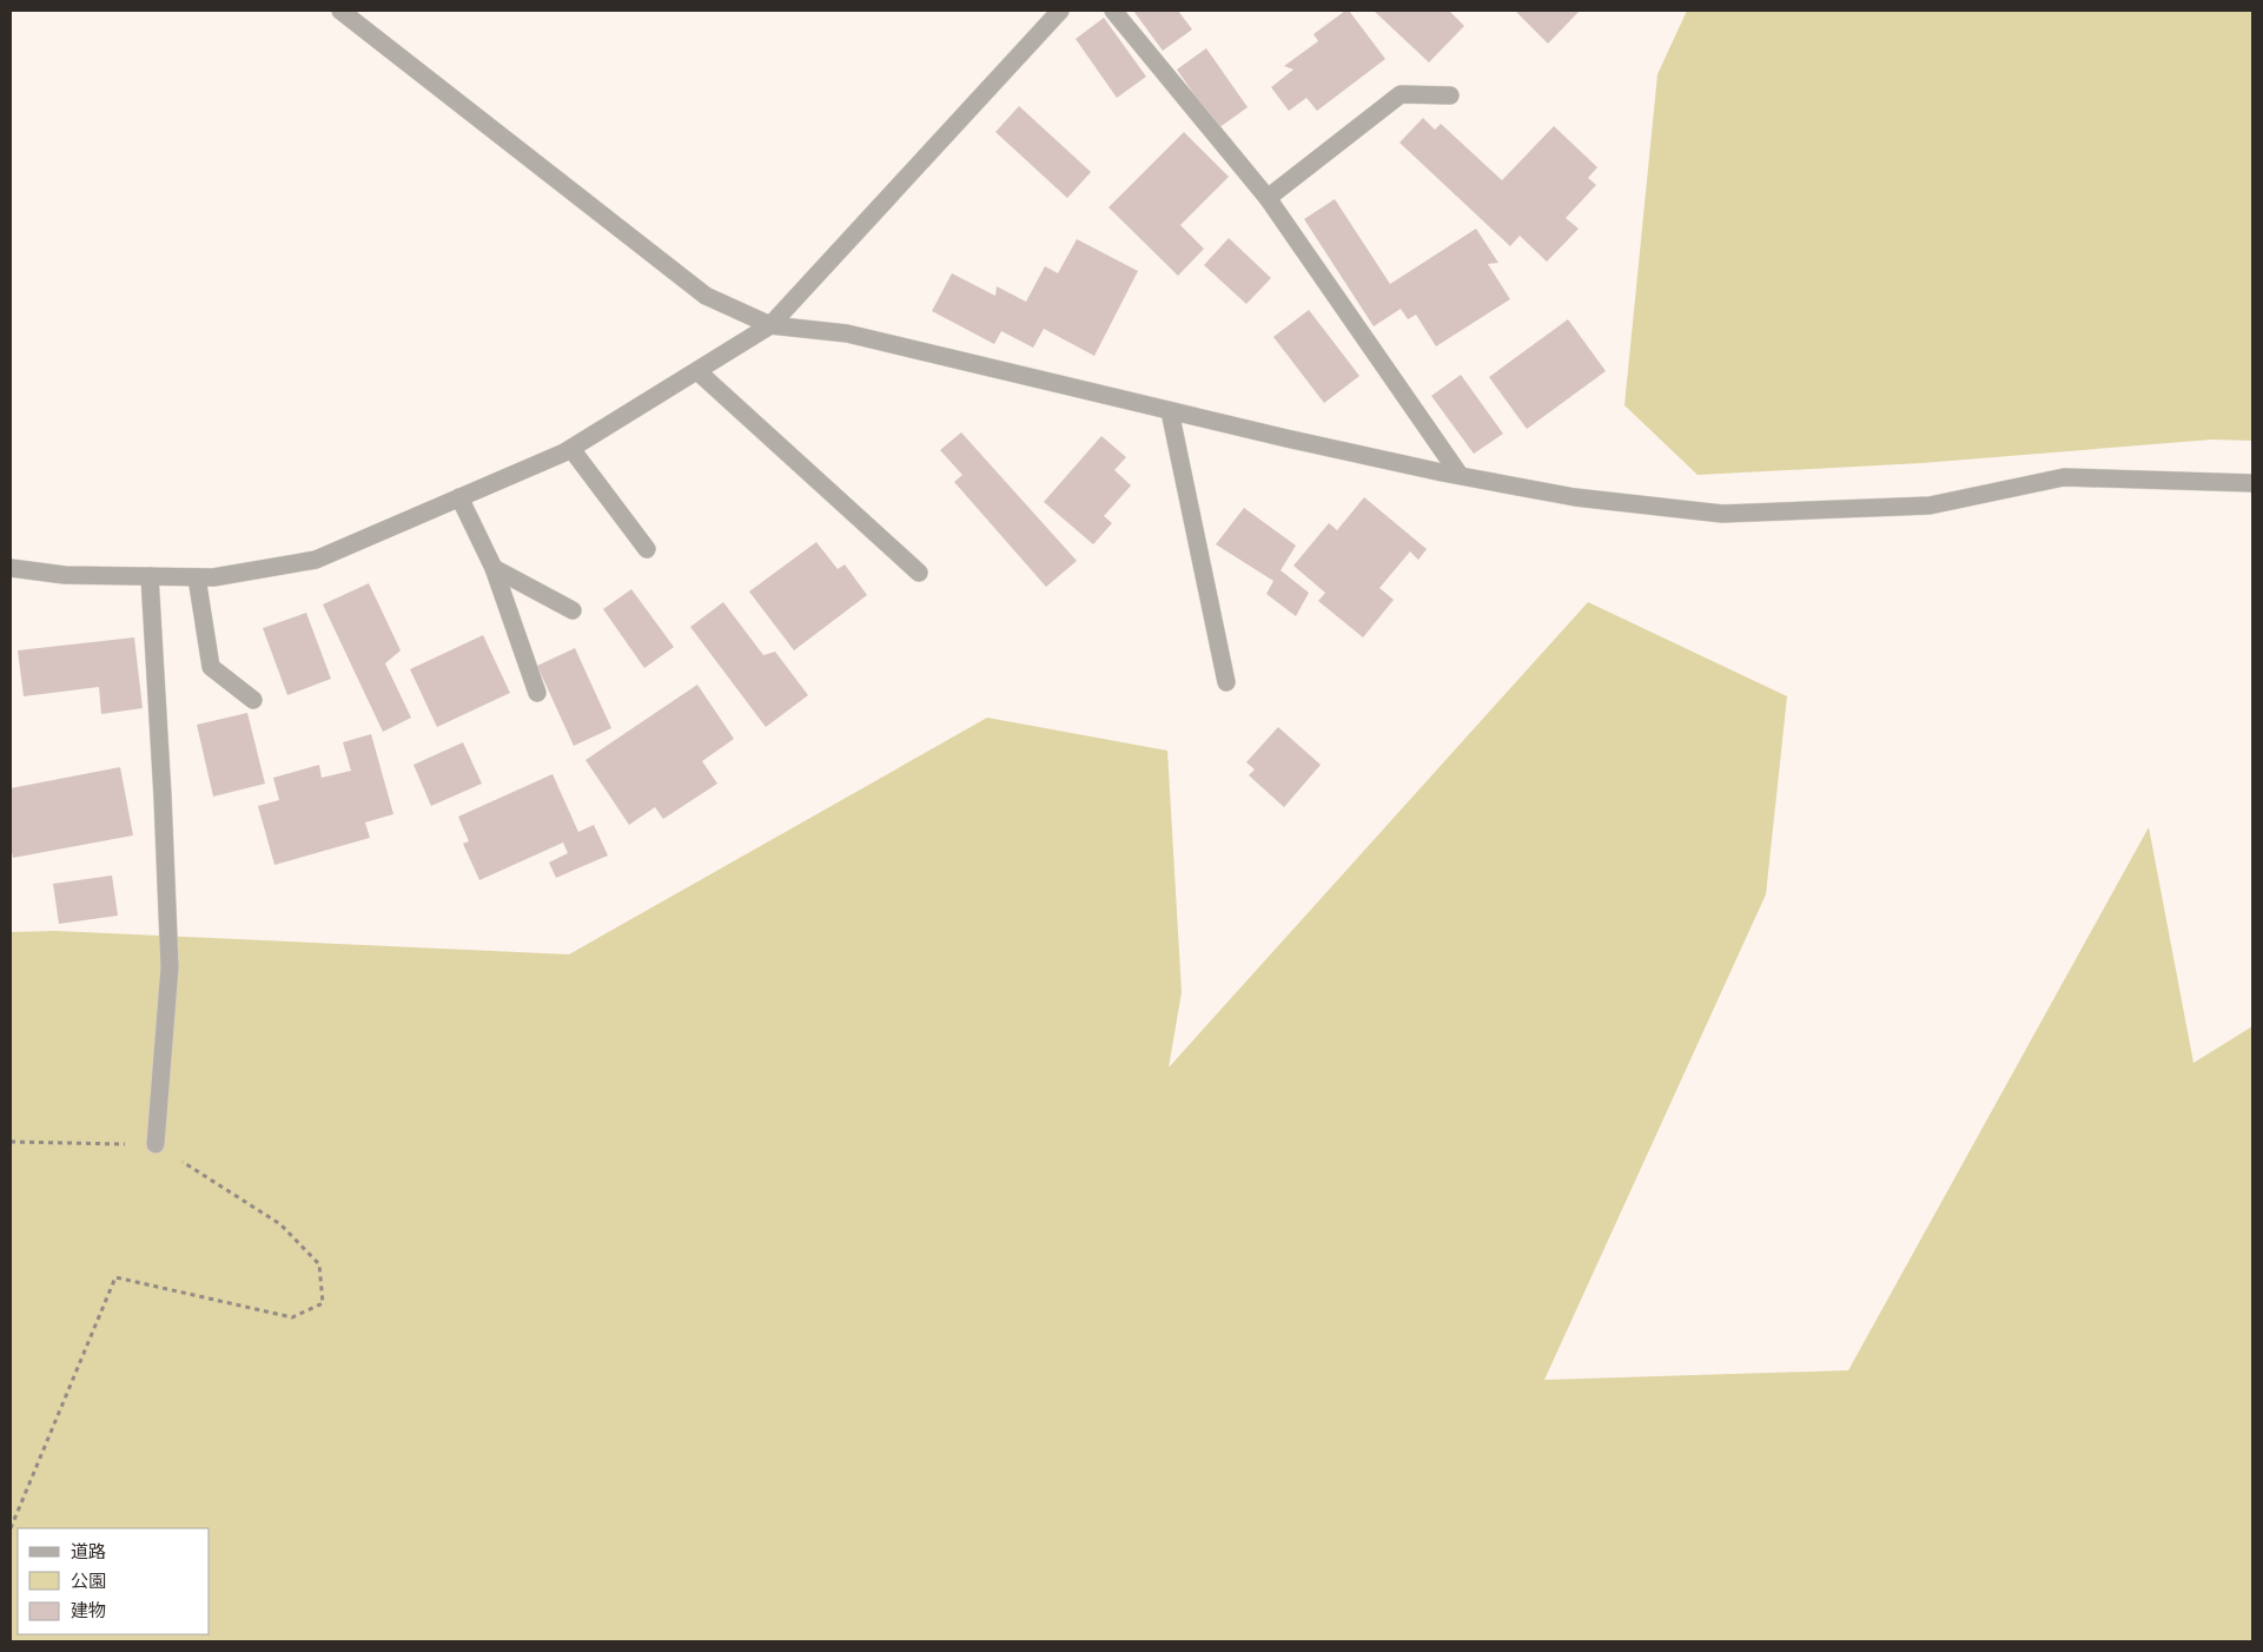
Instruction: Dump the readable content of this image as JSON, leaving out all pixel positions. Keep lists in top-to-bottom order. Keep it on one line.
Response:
{"legend":["道路","公園","建物"]}
